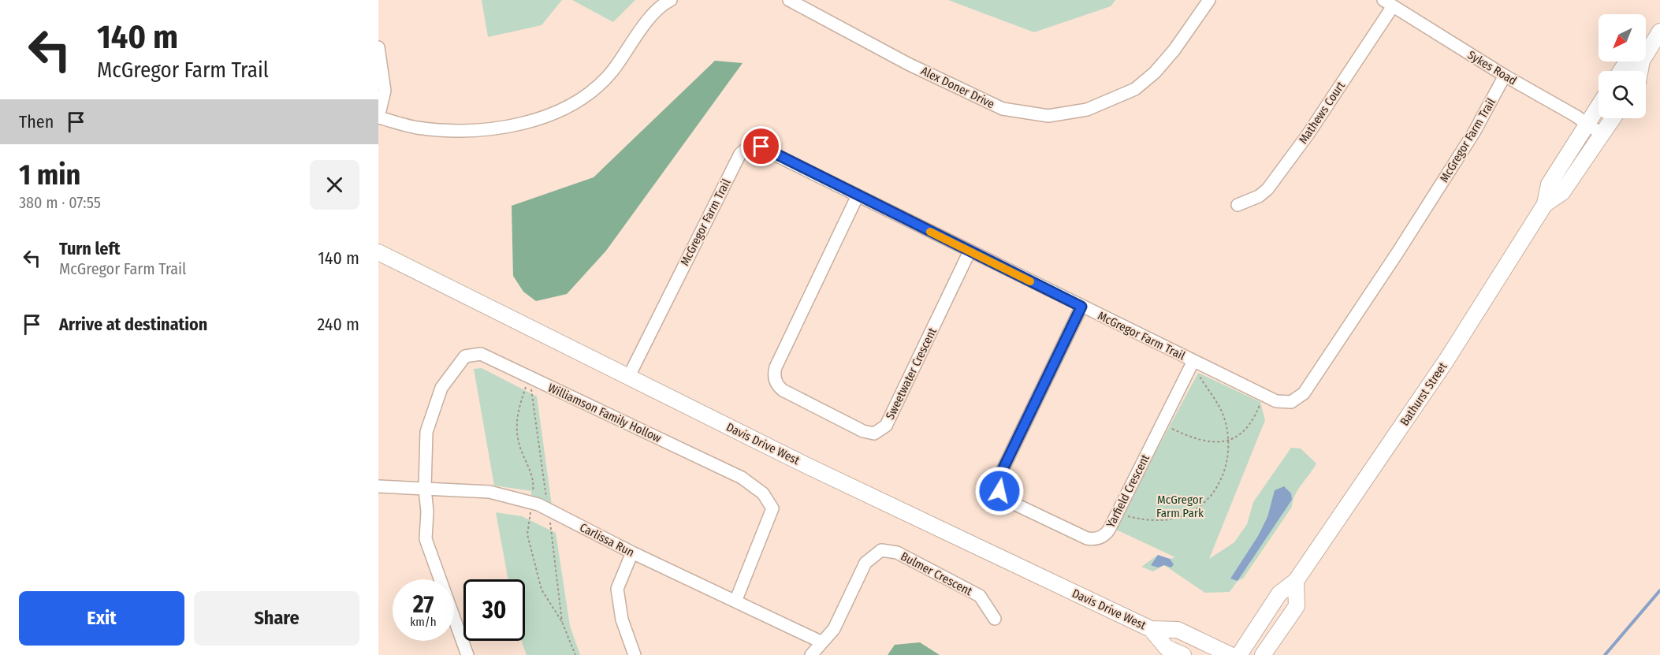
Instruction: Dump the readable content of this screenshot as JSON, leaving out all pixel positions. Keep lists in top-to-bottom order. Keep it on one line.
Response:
{"streets":{"main road":["Bathurst Street","Davis Drive West"],"street":["Sykes Road","Alex Doner Drive","Mathews Court","McGregor Farm Trail","Sweetwater Crescent","Williamson Family Hollow","Yarfield Crescent","Carlissa Run","Bulmer Crescent"]},"crossings":[["Sykes Road","Mathews Court"],["Sykes Road","McGregor Farm Trail"],["Sykes Road","Bathurst Street"],["McGregor Farm Trail","Sweetwater Crescent"],["McGregor Farm Trail","Davis Drive West"],["McGregor Farm Trail","Yarfield Crescent"],["Williamson Family Hollow","Carlissa Run"],["Carlissa Run","Bulmer Crescent"]],"parks":["McGregor Farm Park"],"north":"bottom left","page":{"turn":["140 m","McGregor Farm Trail"],"then":"Then","heading":["1 min","380 m · 07:55"],"list":[{"name":"Turn left","note":"McGregor Farm Trail","value":"140 m"},{"name":"Arrive at destination","value":"240 m"}],"speed":"27 km/h","limit":"30","buttons":["Exit","Share"]}}
